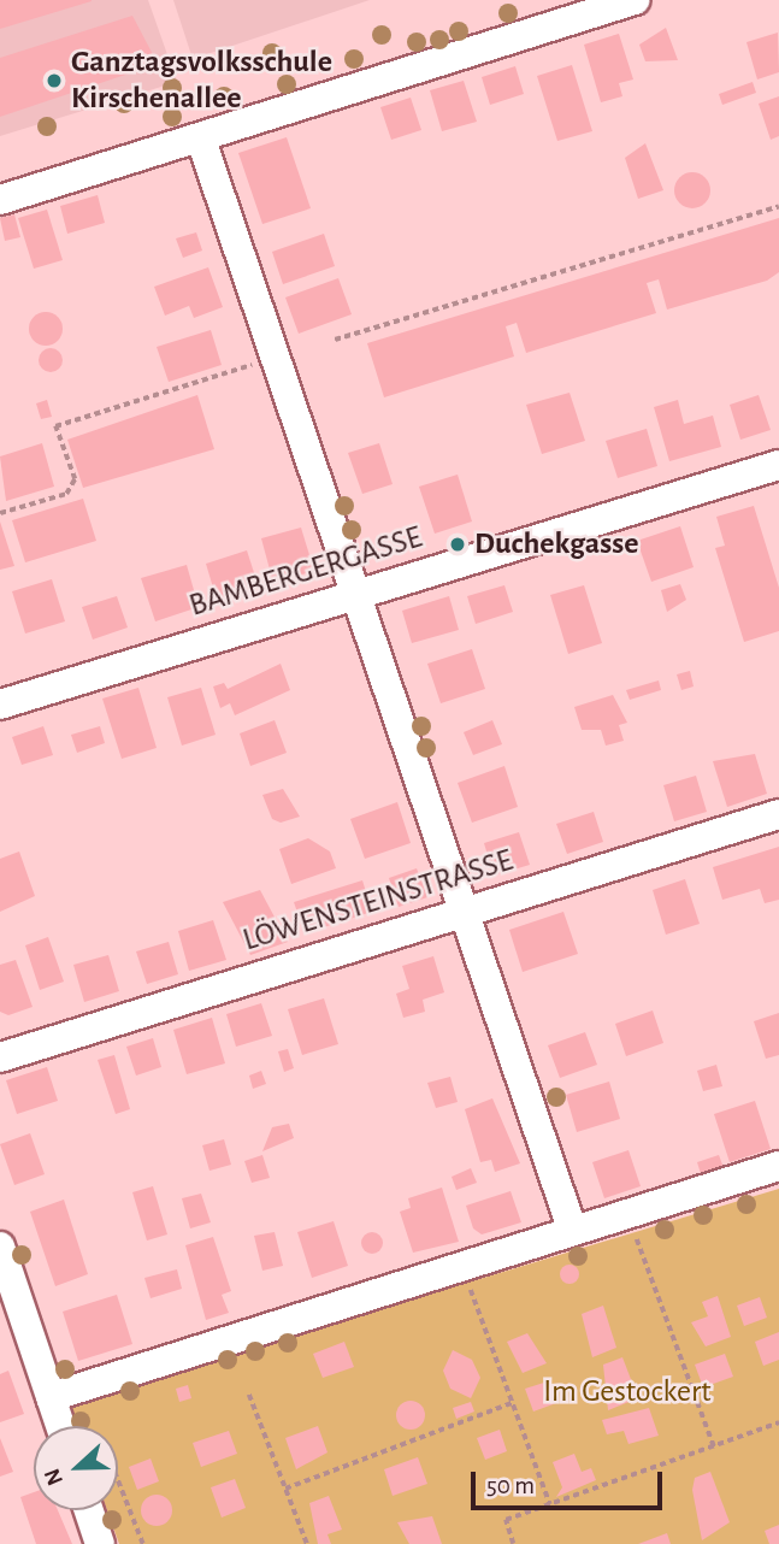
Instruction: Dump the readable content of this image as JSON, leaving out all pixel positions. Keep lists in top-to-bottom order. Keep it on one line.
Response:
{"streets":{"street":["BAMBERGERGASSE","LÖWENSTEINSTRASSE"]},"parks":["Im Gestockert"],"places":["Ganztagsvolksschule Kirschenallee","Duchekgasse"],"scale_bar":"50 m","north":"left"}
